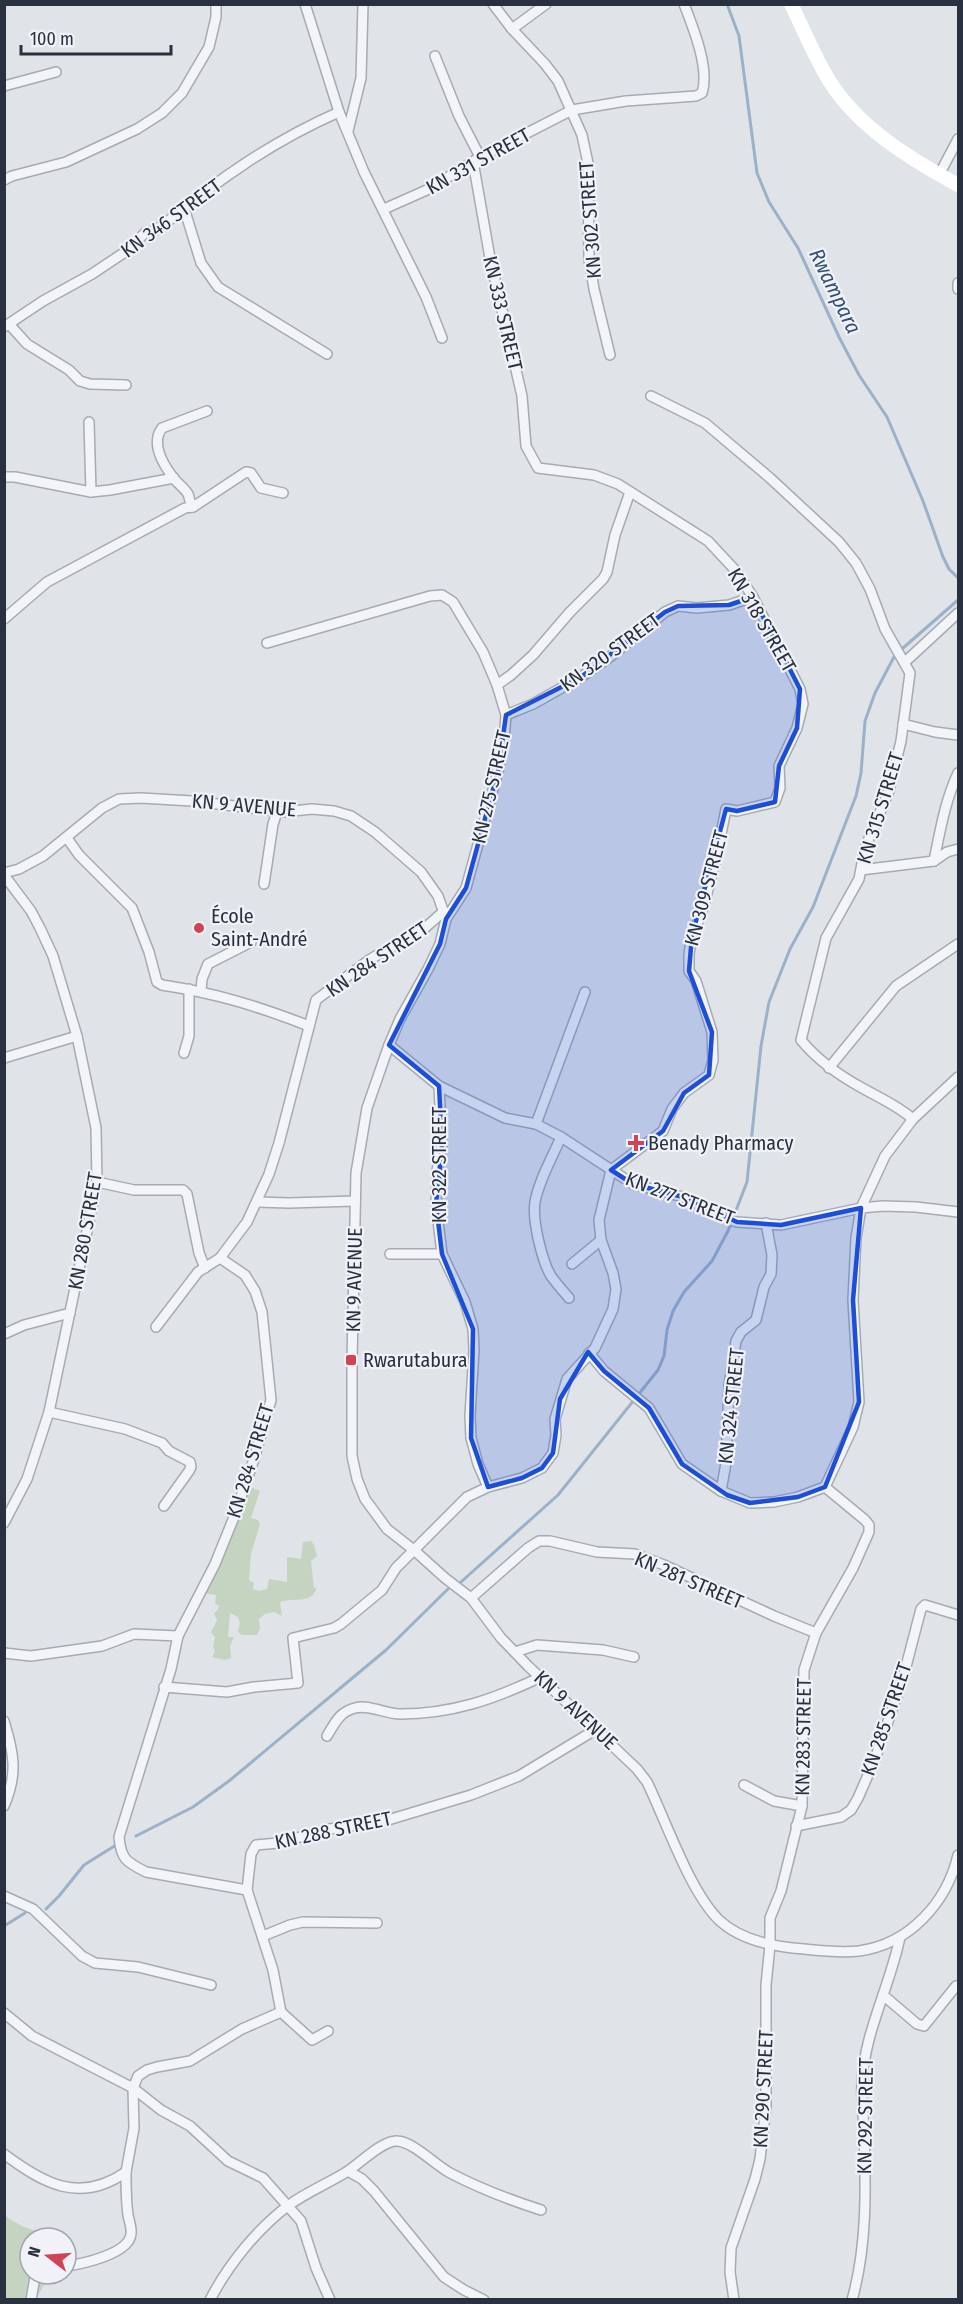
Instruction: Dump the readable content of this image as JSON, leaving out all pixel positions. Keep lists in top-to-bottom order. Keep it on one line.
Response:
{"streets":{"street":["KN 331 STREET","KN 346 STREET","KN 302 STREET","KN 333 STREET","KN 318 STREET","KN 320 STREET","KN 275 STREET","KN 9 AVENUE","KN 315 STREET","KN 309 STREET","KN 284 STREET","KN 322 STREET","KN 277 STREET","KN 280 STREET","KN 324 STREET","KN 281 STREET","KN 285 STREET","KN 283 STREET","KN 288 STREET","KN 290 STREET","KN 292 STREET"]},"crossings":[["KN 331 STREET","KN 302 STREET"],["KN 331 STREET","KN 333 STREET"],["KN 333 STREET","KN 318 STREET"],["KN 318 STREET","KN 320 STREET"],["KN 318 STREET","KN 309 STREET"],["KN 320 STREET","KN 275 STREET"],["KN 275 STREET","KN 9 AVENUE"],["KN 275 STREET","KN 284 STREET"],["KN 9 AVENUE","KN 284 STREET"],["KN 9 AVENUE","KN 277 STREET"],["KN 9 AVENUE","KN 280 STREET"],["KN 9 AVENUE","KN 281 STREET"],["KN 9 AVENUE","KN 283 STREET"],["KN 9 AVENUE","KN 288 STREET"],["KN 9 AVENUE","KN 290 STREET"],["KN 9 AVENUE","KN 292 STREET"],["KN 309 STREET","KN 277 STREET"],["KN 284 STREET","KN 288 STREET"],["KN 322 STREET","KN 277 STREET"],["KN 277 STREET","KN 324 STREET"],["KN 324 STREET","KN 283 STREET"],["KN 281 STREET","KN 283 STREET"],["KN 285 STREET","KN 283 STREET"],["KN 283 STREET","KN 290 STREET"]],"water":["Rwampara"],"places":{"other":["École Saint-André"],"health":["Benady Pharmacy"],"transit":["Rwarutabura"]},"scale_bar":"100 m","north":"left"}
